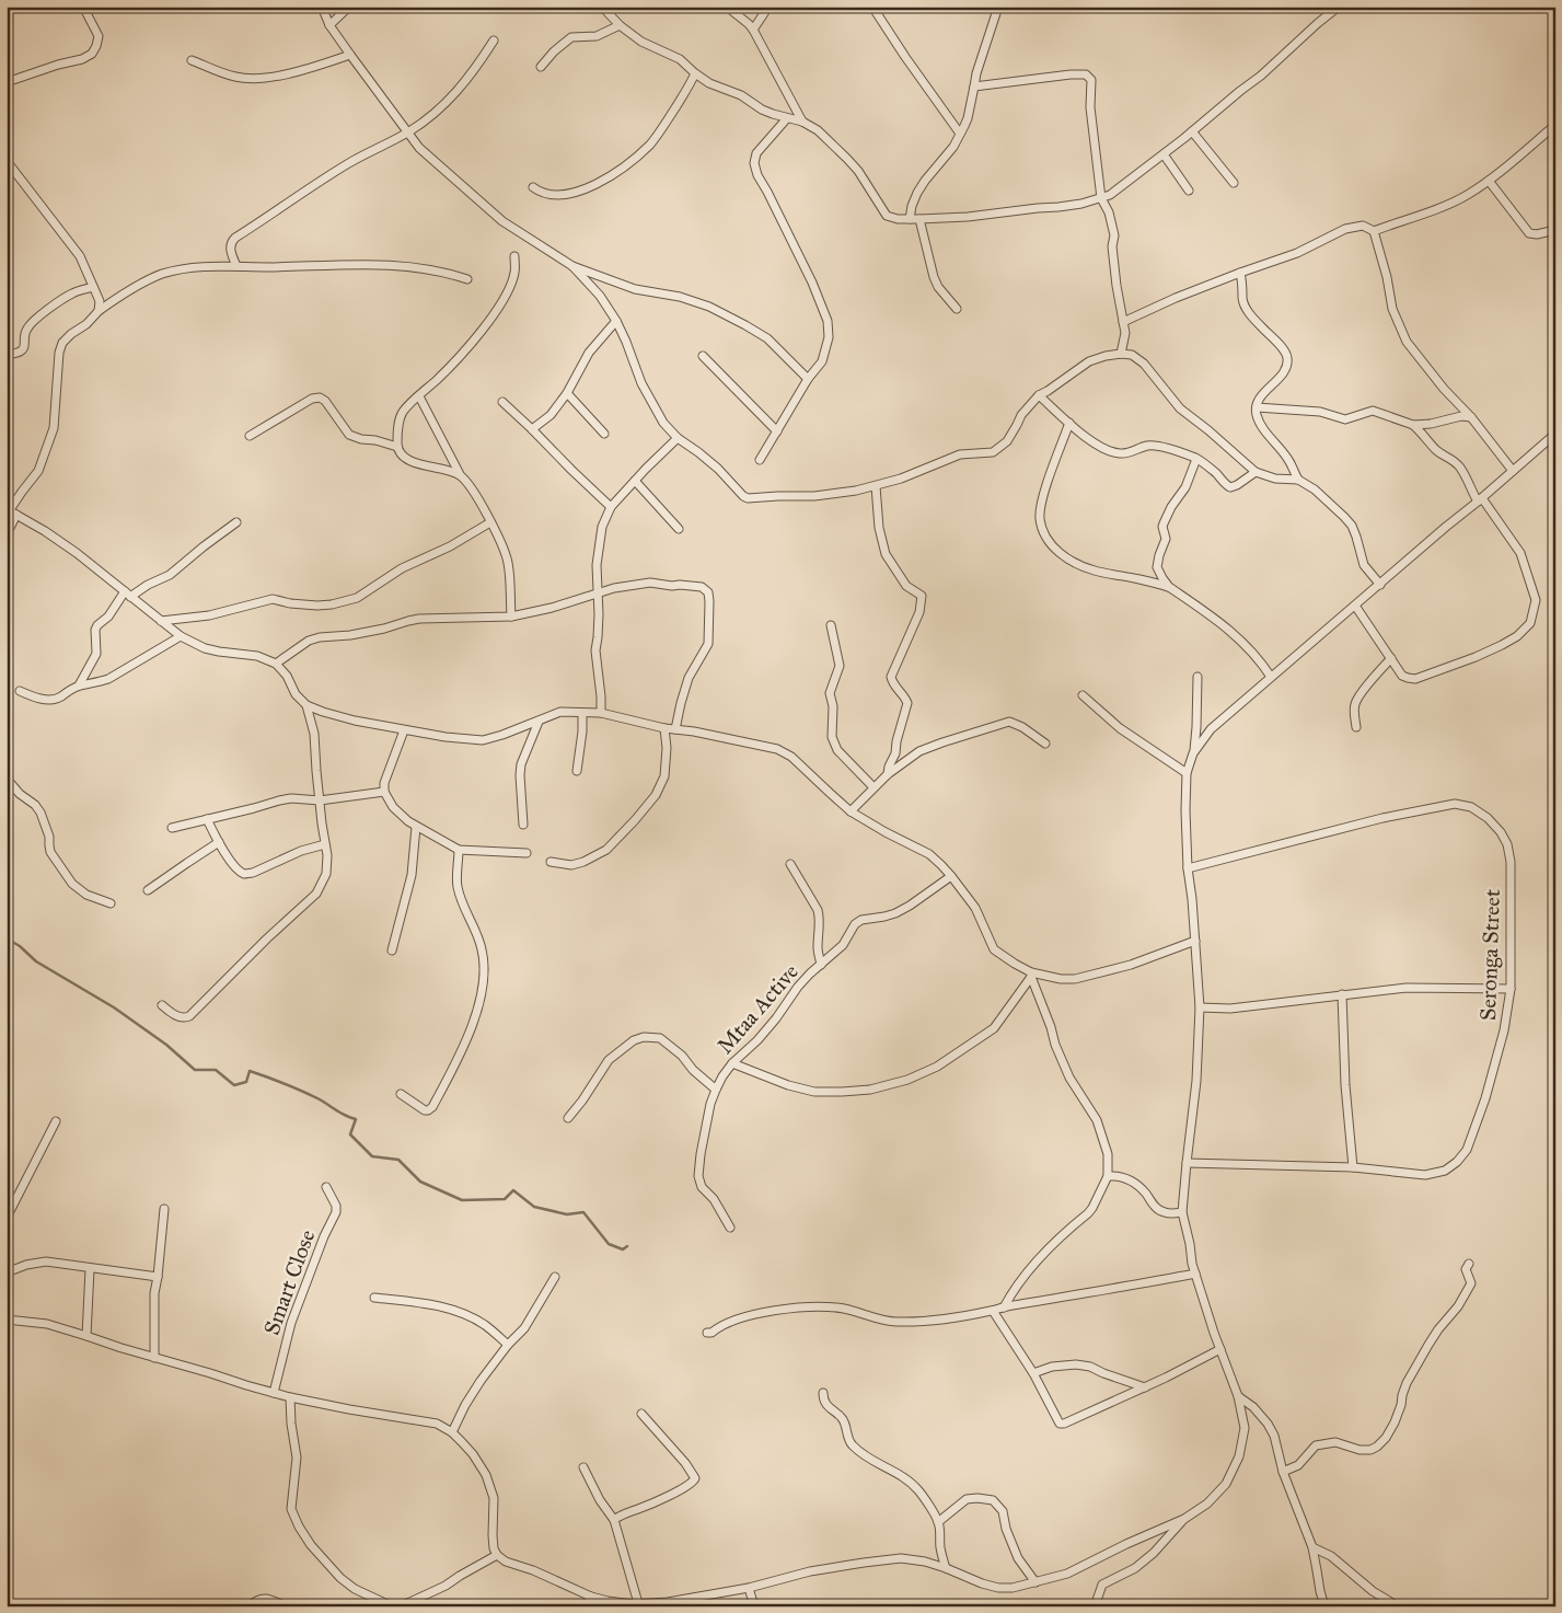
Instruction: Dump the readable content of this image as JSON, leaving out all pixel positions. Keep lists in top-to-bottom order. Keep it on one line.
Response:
{"streets":{"street":["Seronga Street","Mtaa Active","Smart Close"]}}
